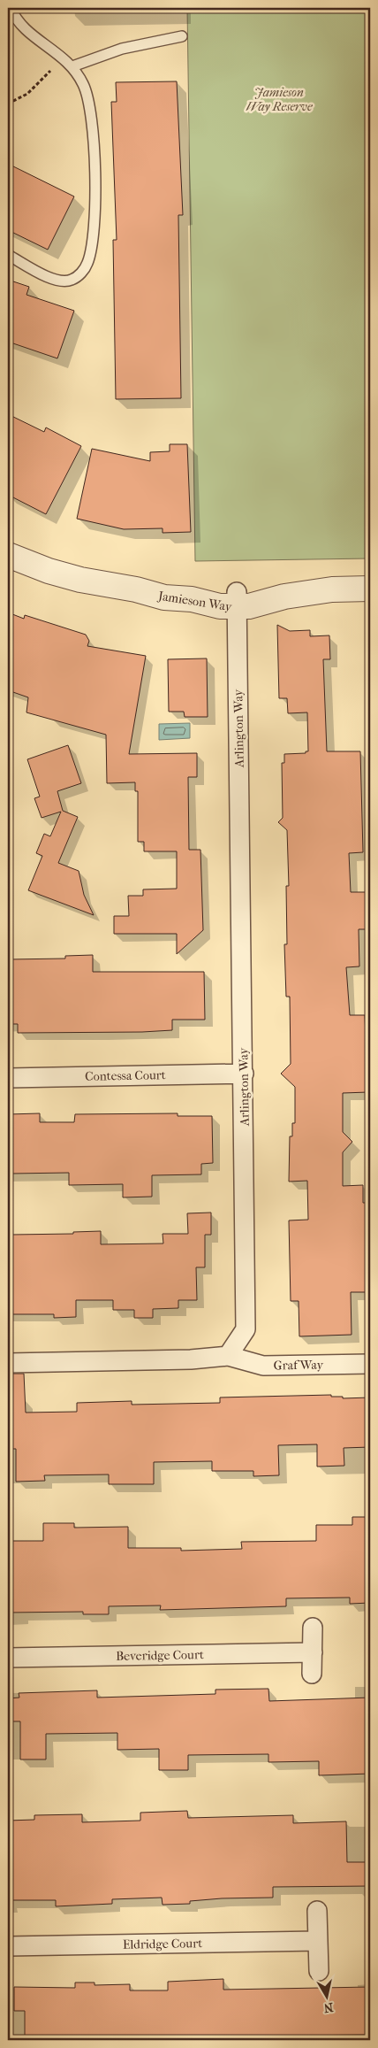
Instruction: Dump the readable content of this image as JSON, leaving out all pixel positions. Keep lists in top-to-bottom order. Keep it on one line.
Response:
{"streets":{"street":["Jamieson Way","Arlington Way","Contessa Court","Graf Way","Beveridge Court","Eldridge Court"]},"crossings":[["Jamieson Way","Arlington Way"],["Arlington Way","Contessa Court"],["Arlington Way","Graf Way"]],"parks":["Jamieson Way Reserve"],"north":"bottom"}
